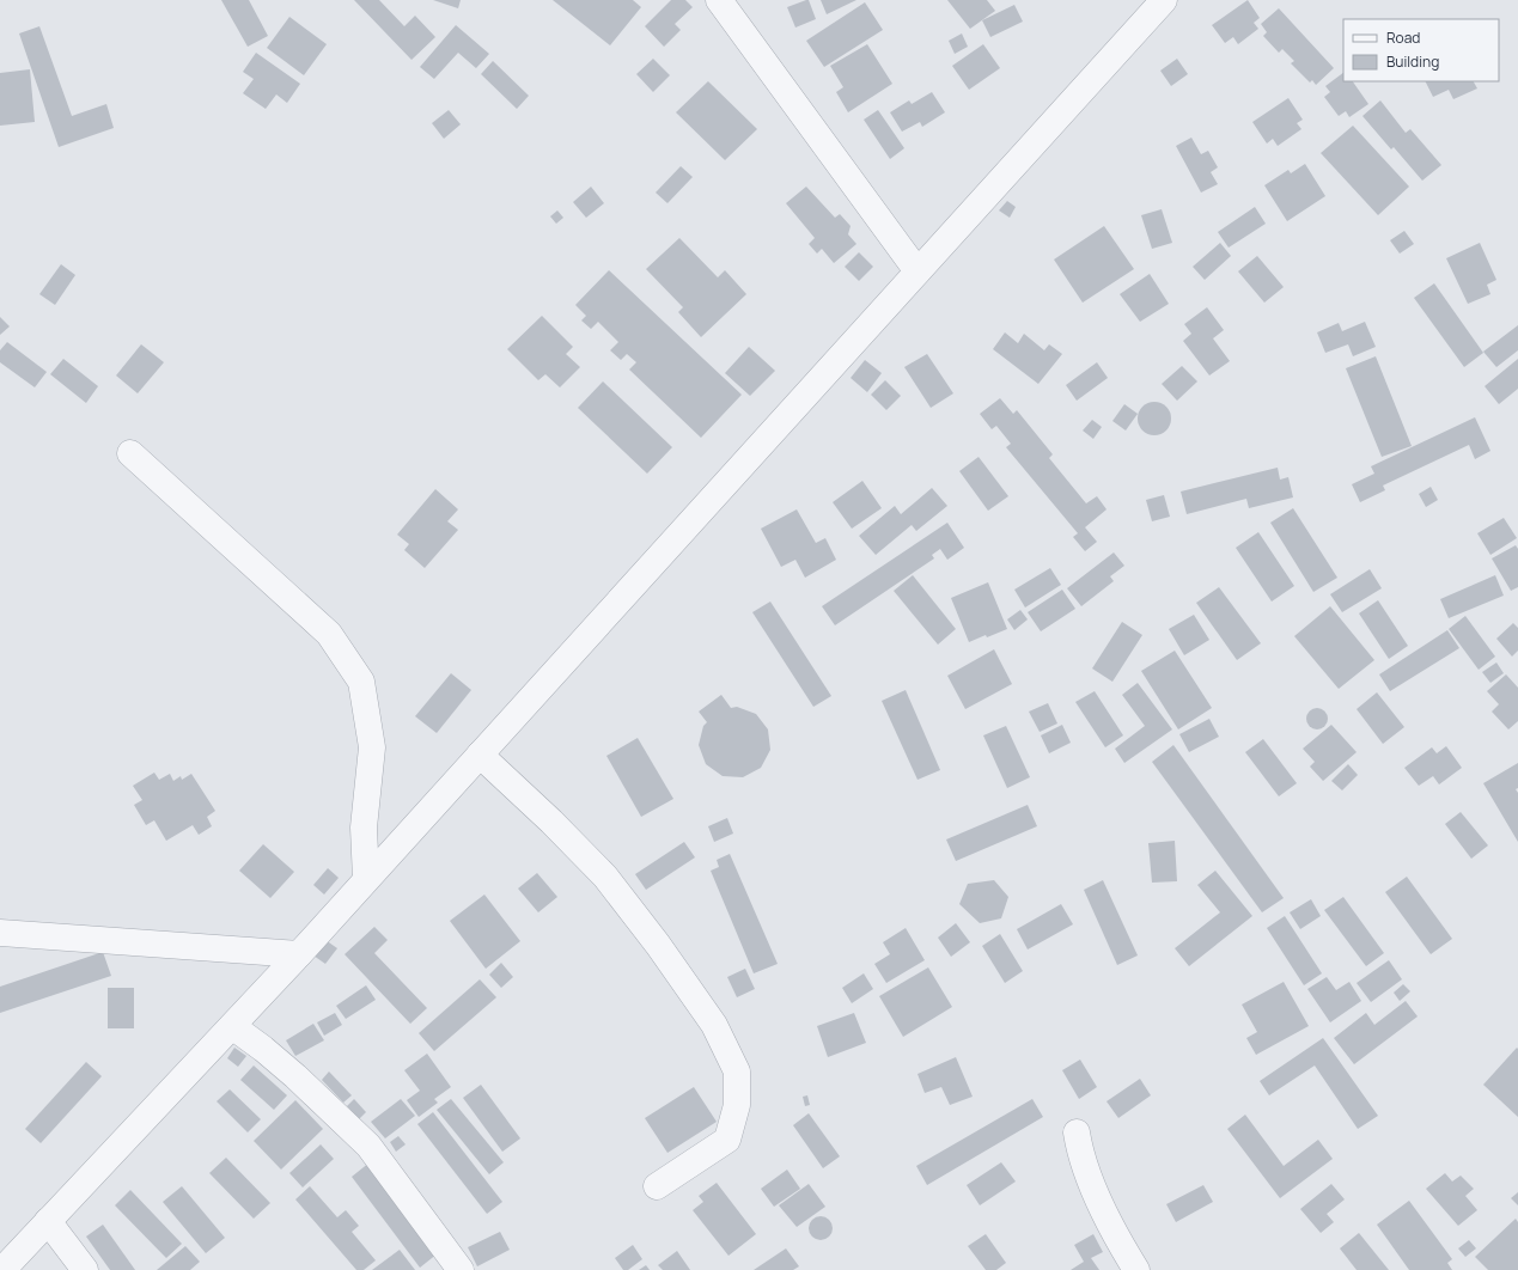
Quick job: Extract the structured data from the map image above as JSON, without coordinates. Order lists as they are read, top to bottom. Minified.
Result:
{"legend":["Road","Building"]}
